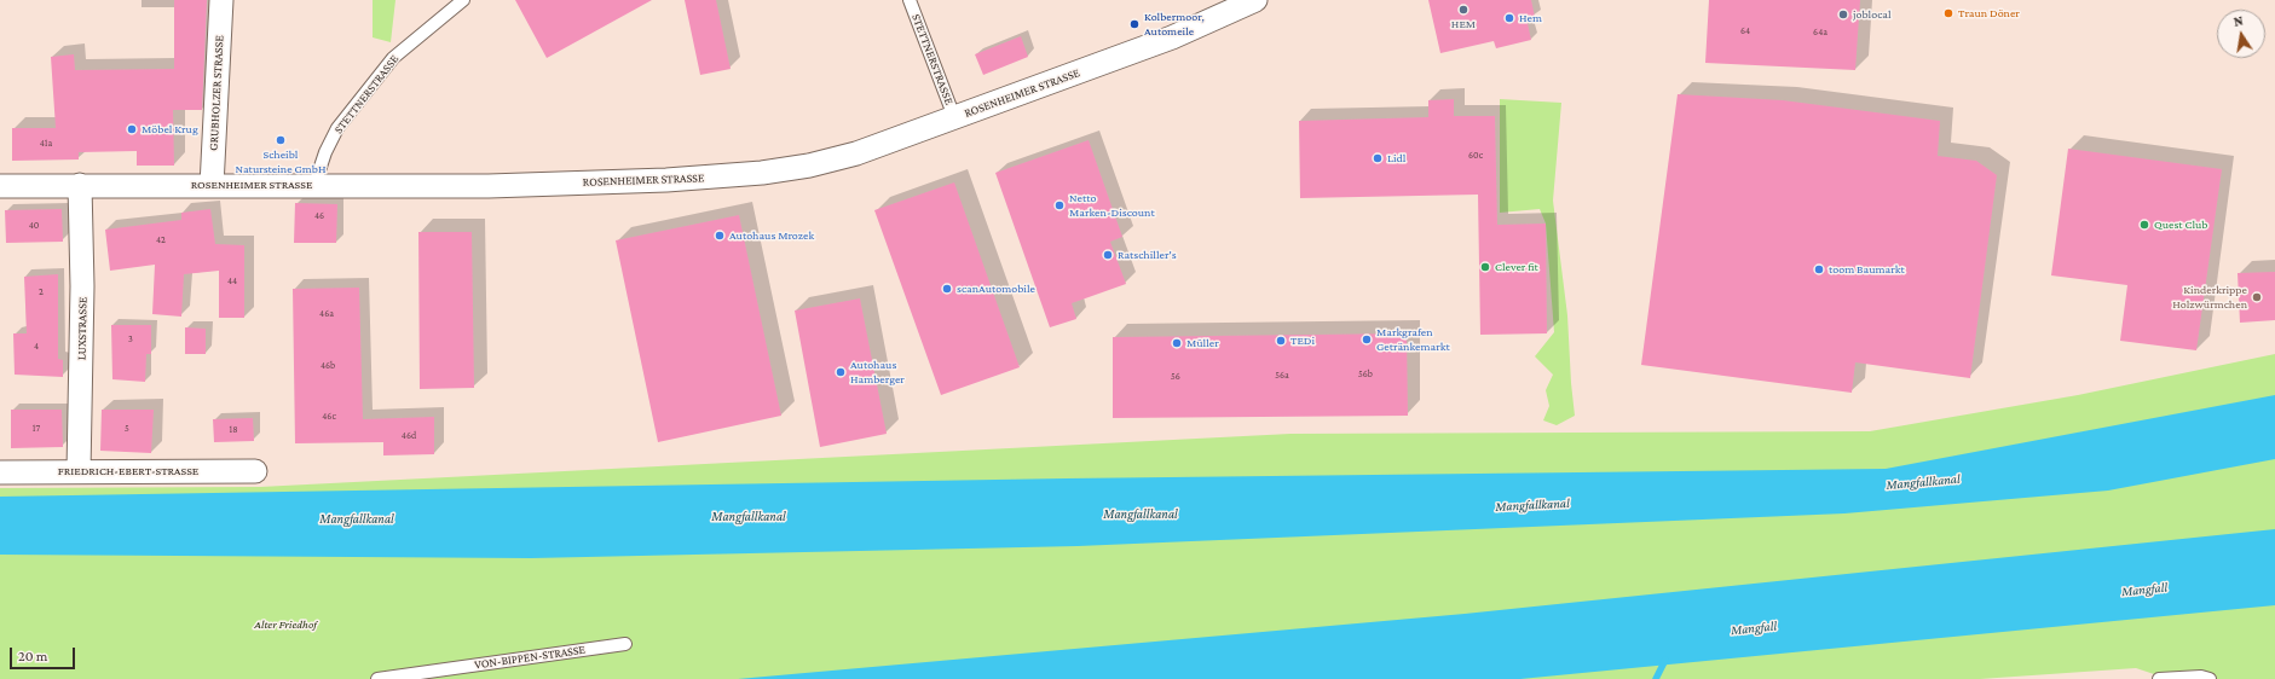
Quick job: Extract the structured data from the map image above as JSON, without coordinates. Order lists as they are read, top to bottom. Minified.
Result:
{"streets":{"street":["GRUBHOLZER STRASSE","ROSENHEIMER STRASSE","LUXSTRASSE","FRIEDRICH-EBERT-STRASSE"],"lane":["STETTNERSTRASSE","VON-BIPPEN-STRASSE"]},"crossings":[["STETTNERSTRASSE","ROSENHEIMER STRASSE"],["GRUBHOLZER STRASSE","ROSENHEIMER STRASSE"],["ROSENHEIMER STRASSE","LUXSTRASSE"],["LUXSTRASSE","FRIEDRICH-EBERT-STRASSE"]],"water":["Mangfallkanal","Mangfall"],"parks":["Alter Friedhof"],"places":["HEM","Traun Döner","joblocal","Hem","Kolbermoor, Automeile","Möbel Krug","Scheibl Natursteine GmbH","Lidl","Netto Marken-Discount","Quest Club","Autohaus Mrozek","Ratschiller's","Clever fit","toom Baumarkt","scanAutomobile","Kinderkrippe Holzwürmchen","Markgrafen Getränkemarkt","TEDi","Müller","Autohaus Hamberger"],"house_numbers":["64","64a","41a","60c","46","40","42","44","2","46a","3","4","46b","56b","56a","56","46c","17","5","18","46d"],"scale_bar":"20 m","north":"top"}
